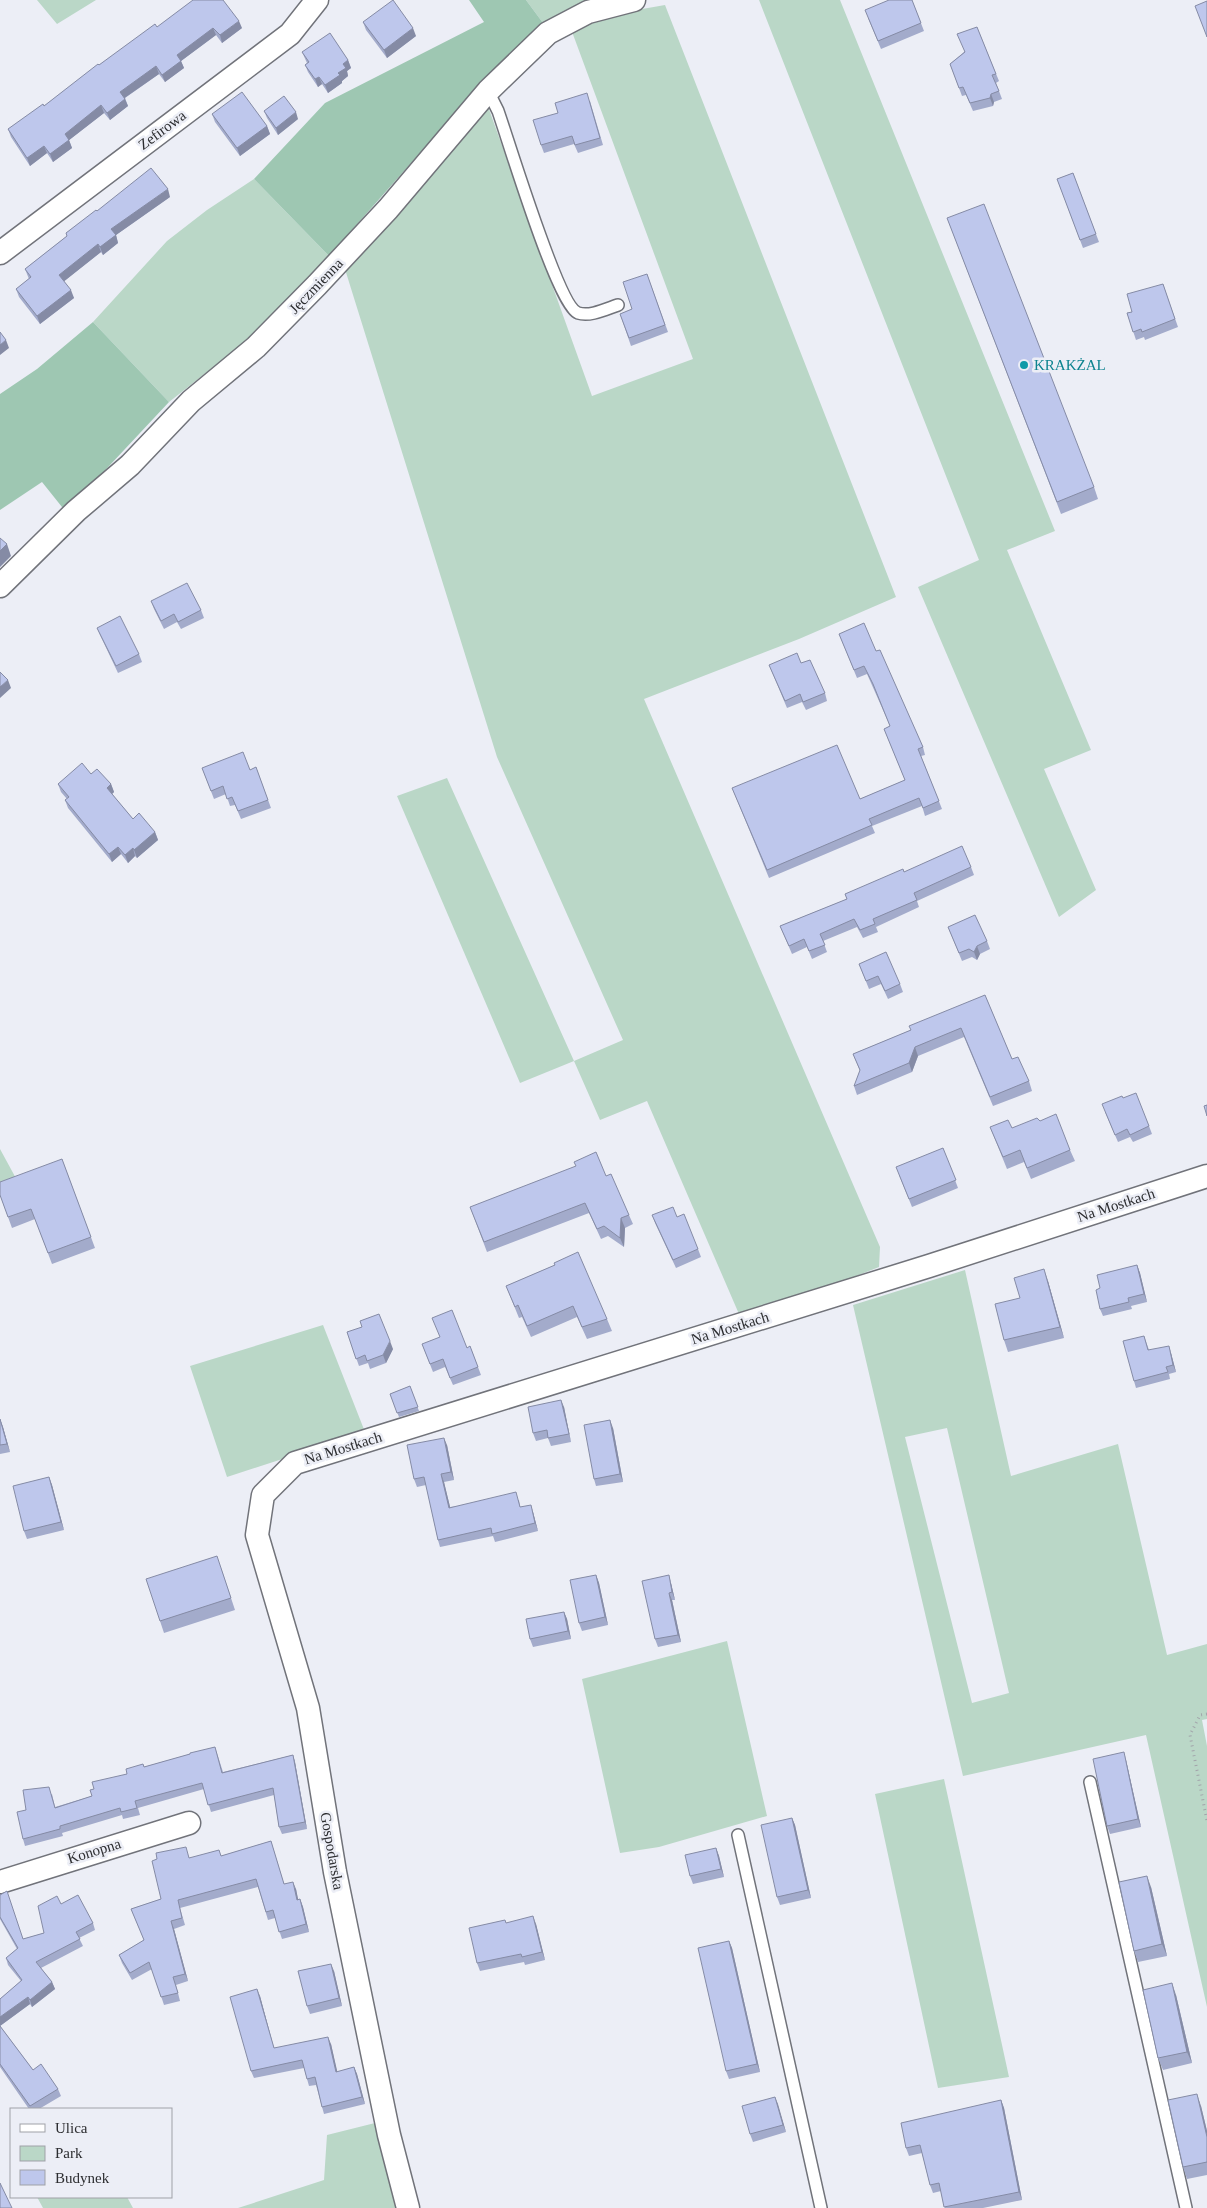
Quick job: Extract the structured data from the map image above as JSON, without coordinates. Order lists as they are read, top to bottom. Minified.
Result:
{"streets":{"street":["Zefirowa","Jęczmienna","Na Mostkach","Konopna","Gospodarska"]},"crossings":[["Na Mostkach","Gospodarska"]],"places":["KRAKŻAL"],"legend":["Ulica","Park","Budynek"]}
